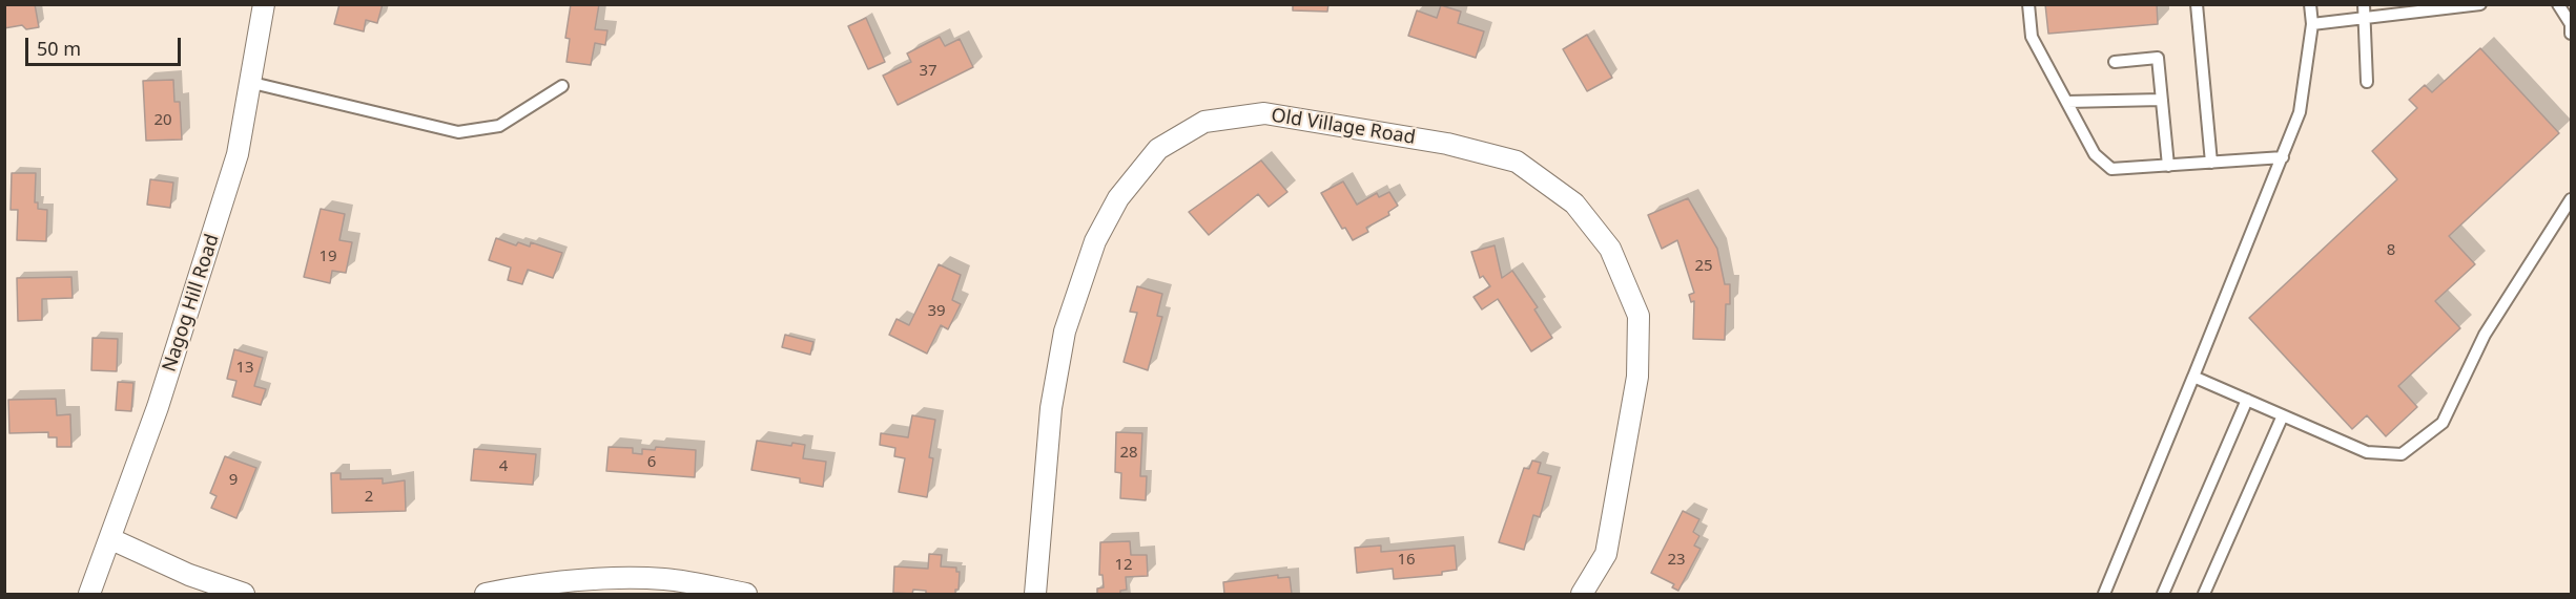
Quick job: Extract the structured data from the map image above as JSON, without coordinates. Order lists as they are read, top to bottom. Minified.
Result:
{"streets":{"street":["Old Village Road","Nagog Hill Road"]},"house_numbers":["37","20","8","19","25","39","13","28","6","4","9","2","16","23","12"],"scale_bar":"50 m"}
